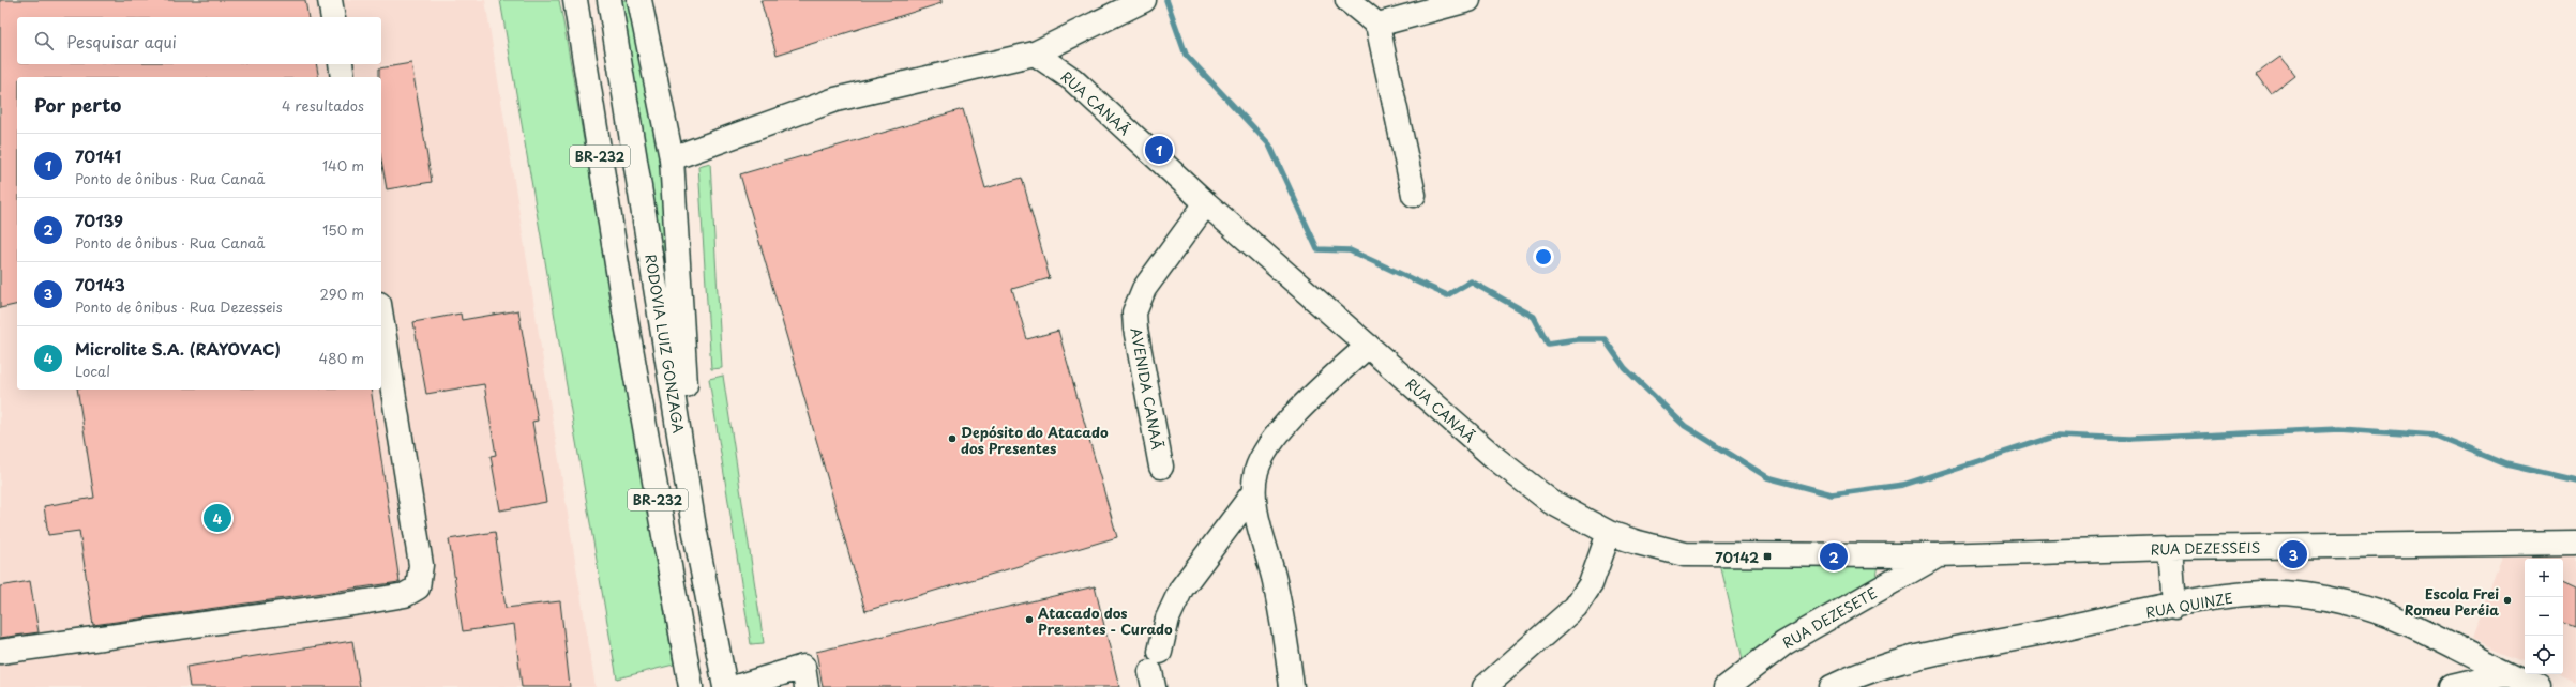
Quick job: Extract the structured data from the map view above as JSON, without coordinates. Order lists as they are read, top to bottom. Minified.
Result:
{"streets":{"main road":["RUA CANAÃ","BR-232","RODOVIA LUIZ GONZAGA","AVENIDA CANAÃ","RUA DEZESSEIS","RUA QUINZE","RUA DEZESETE"]},"crossings":[["RUA CANAÃ","AVENIDA CANAÃ"],["RUA CANAÃ","RUA DEZESSEIS"],["RUA CANAÃ","RUA DEZESETE"],["RUA DEZESSEIS","RUA DEZESETE"]],"places":{"other":["Depósito do Atacado dos Presentes","Escola Frei Romeu Peréia","Atacado dos Presentes - Curado"],"transit":["70142"]},"page":{"search":"Pesquisar aqui","heading":["Por perto","4 resultados"],"list":[{"mark":"1","name":"70141","note":"Ponto de ônibus · Rua Canaã","value":"140 m"},{"mark":"2","name":"70139","note":"Ponto de ônibus · Rua Canaã","value":"150 m"},{"mark":"3","name":"70143","note":"Ponto de ônibus · Rua Dezesseis","value":"290 m"},{"mark":"4","name":"Microlite S.A. (RAYOVAC)","note":"Local","value":"480 m"}],"pins":["1","4","3","2"],"map_buttons":["+","−"]}}
